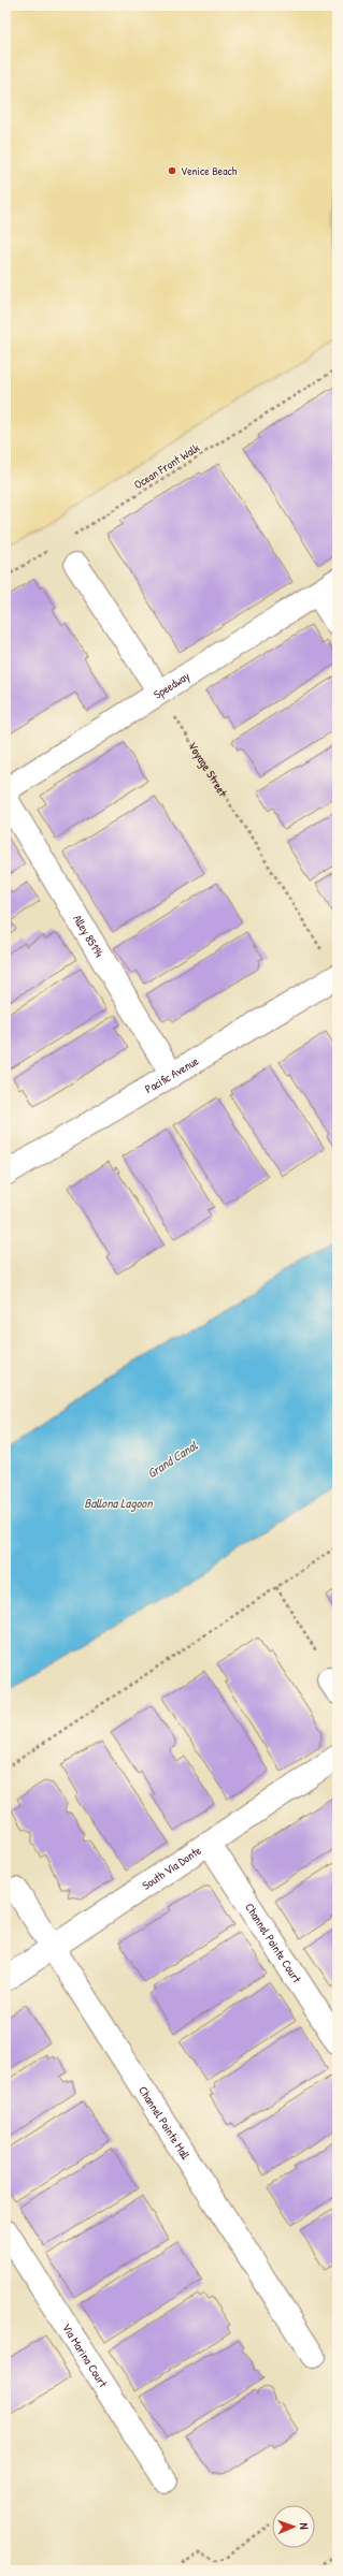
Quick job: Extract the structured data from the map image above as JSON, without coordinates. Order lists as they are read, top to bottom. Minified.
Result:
{"streets":{"street":["Speedway","Alley 85194","Pacific Avenue","South Via Donte","Channel Pointe Court","Channel Pointe Mall","Via Marina Court"],"path":["Ocean Front Walk","Voyage Street"]},"crossings":[["Speedway","Voyage Street"],["Alley 85194","Pacific Avenue"],["South Via Donte","Channel Pointe Court"],["South Via Donte","Channel Pointe Mall"]],"water":["Grand Canal","Ballona Lagoon"],"places":["Venice Beach"],"north":"right"}
